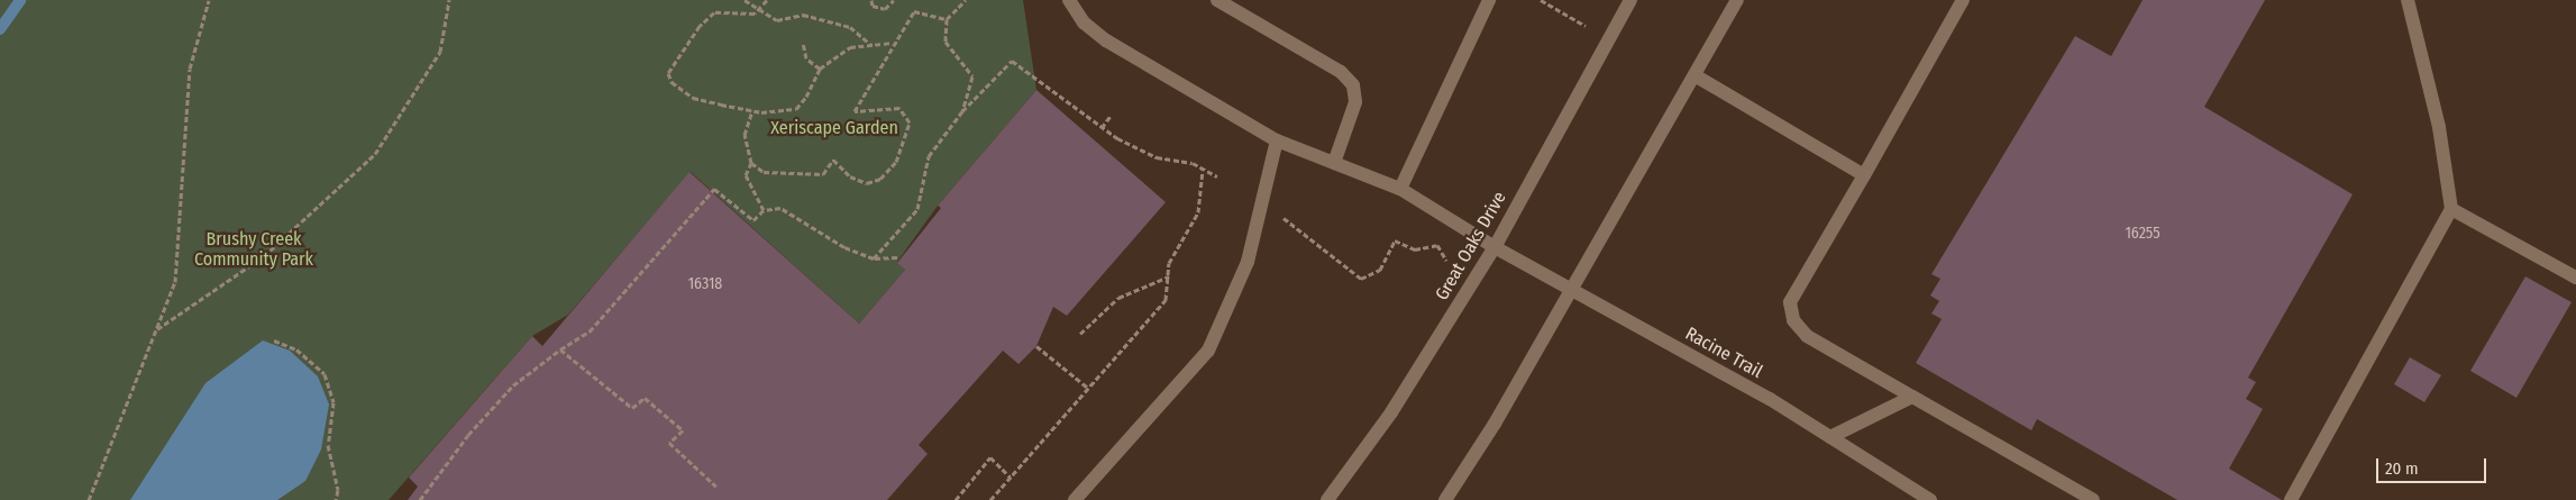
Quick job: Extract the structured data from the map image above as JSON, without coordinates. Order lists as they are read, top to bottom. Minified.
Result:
{"streets":{"street":["Great Oaks Drive","Racine Trail"]},"crossings":[["Great Oaks Drive","Racine Trail"]],"parks":["Xeriscape Garden","Brushy Creek Community Park"],"house_numbers":["16255","16318"],"scale_bar":"20 m"}
